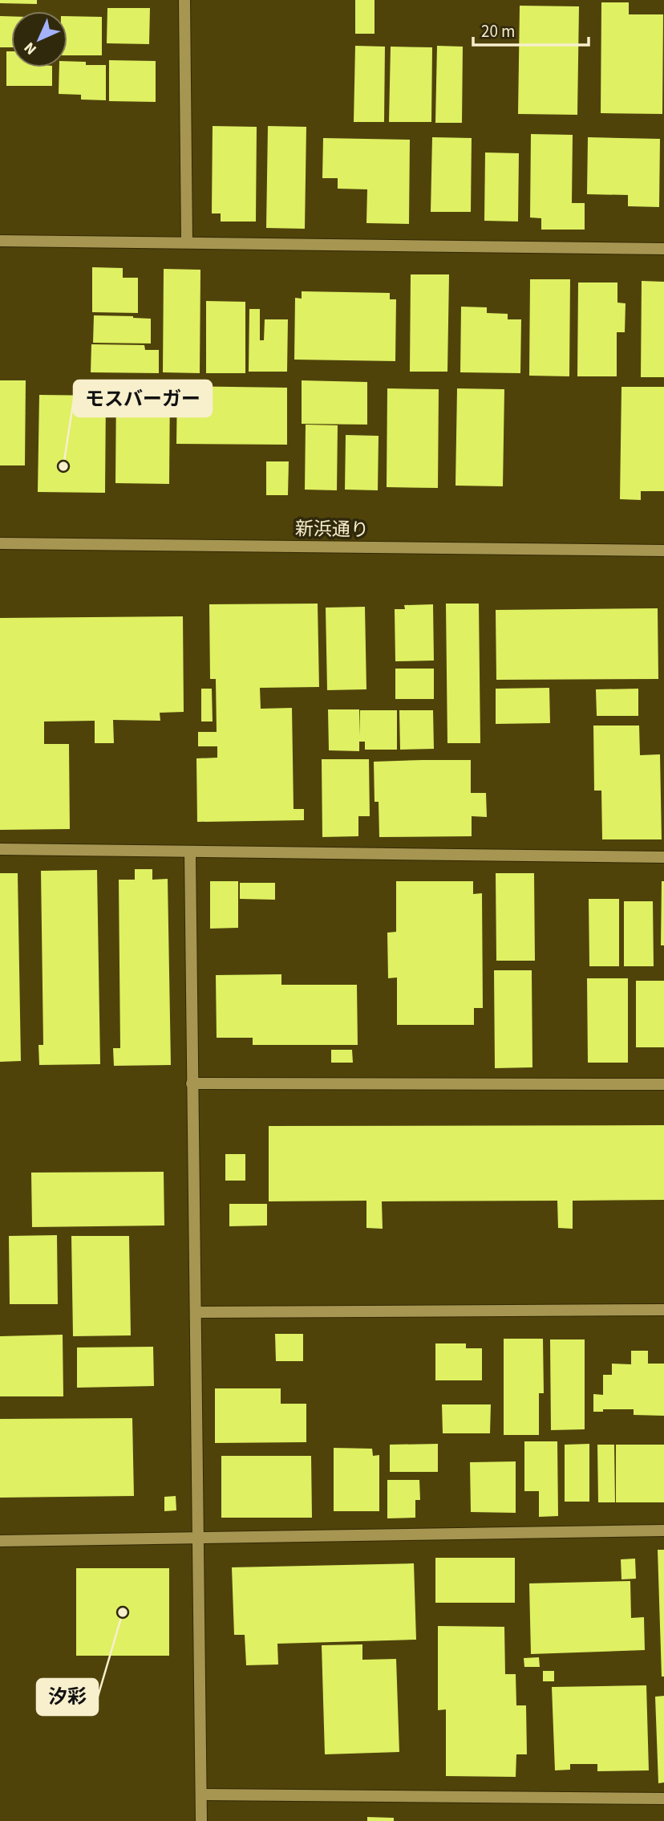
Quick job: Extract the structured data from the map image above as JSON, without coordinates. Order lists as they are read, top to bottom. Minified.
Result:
{"streets":{"street":["新浜通り"]},"places":["モスバーガー","汐彩"],"scale_bar":"20 m","north":"bottom left"}
